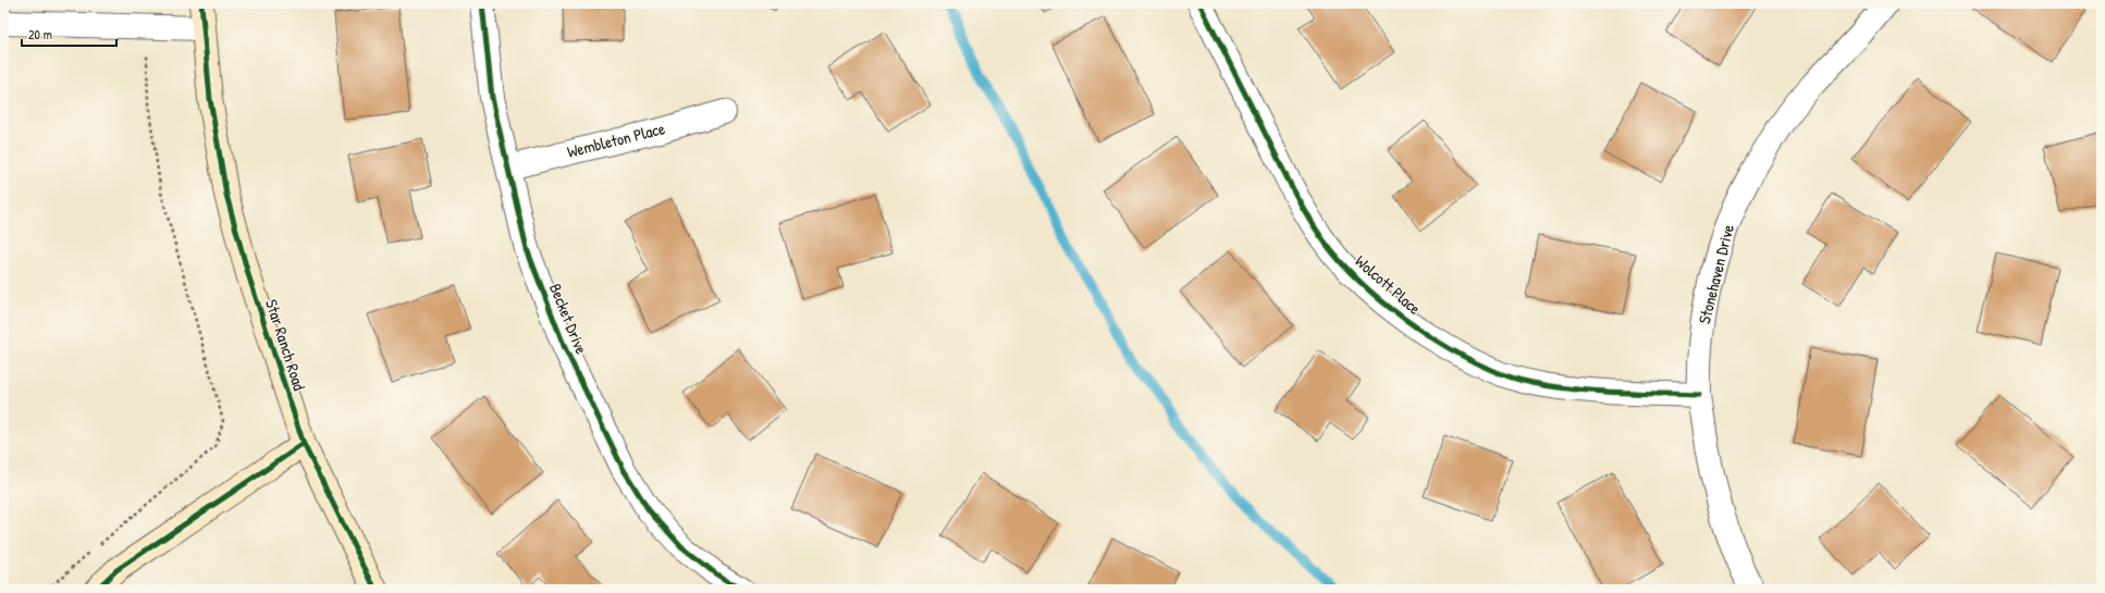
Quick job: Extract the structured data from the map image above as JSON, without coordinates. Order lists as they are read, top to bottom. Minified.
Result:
{"streets":{"street":["Wembleton Place","Stonehaven Drive","Wolcott Place","Becket Drive","Star Ranch Road"]},"crossings":[["Wembleton Place","Becket Drive"],["Stonehaven Drive","Wolcott Place"]],"scale_bar":"20 m"}
